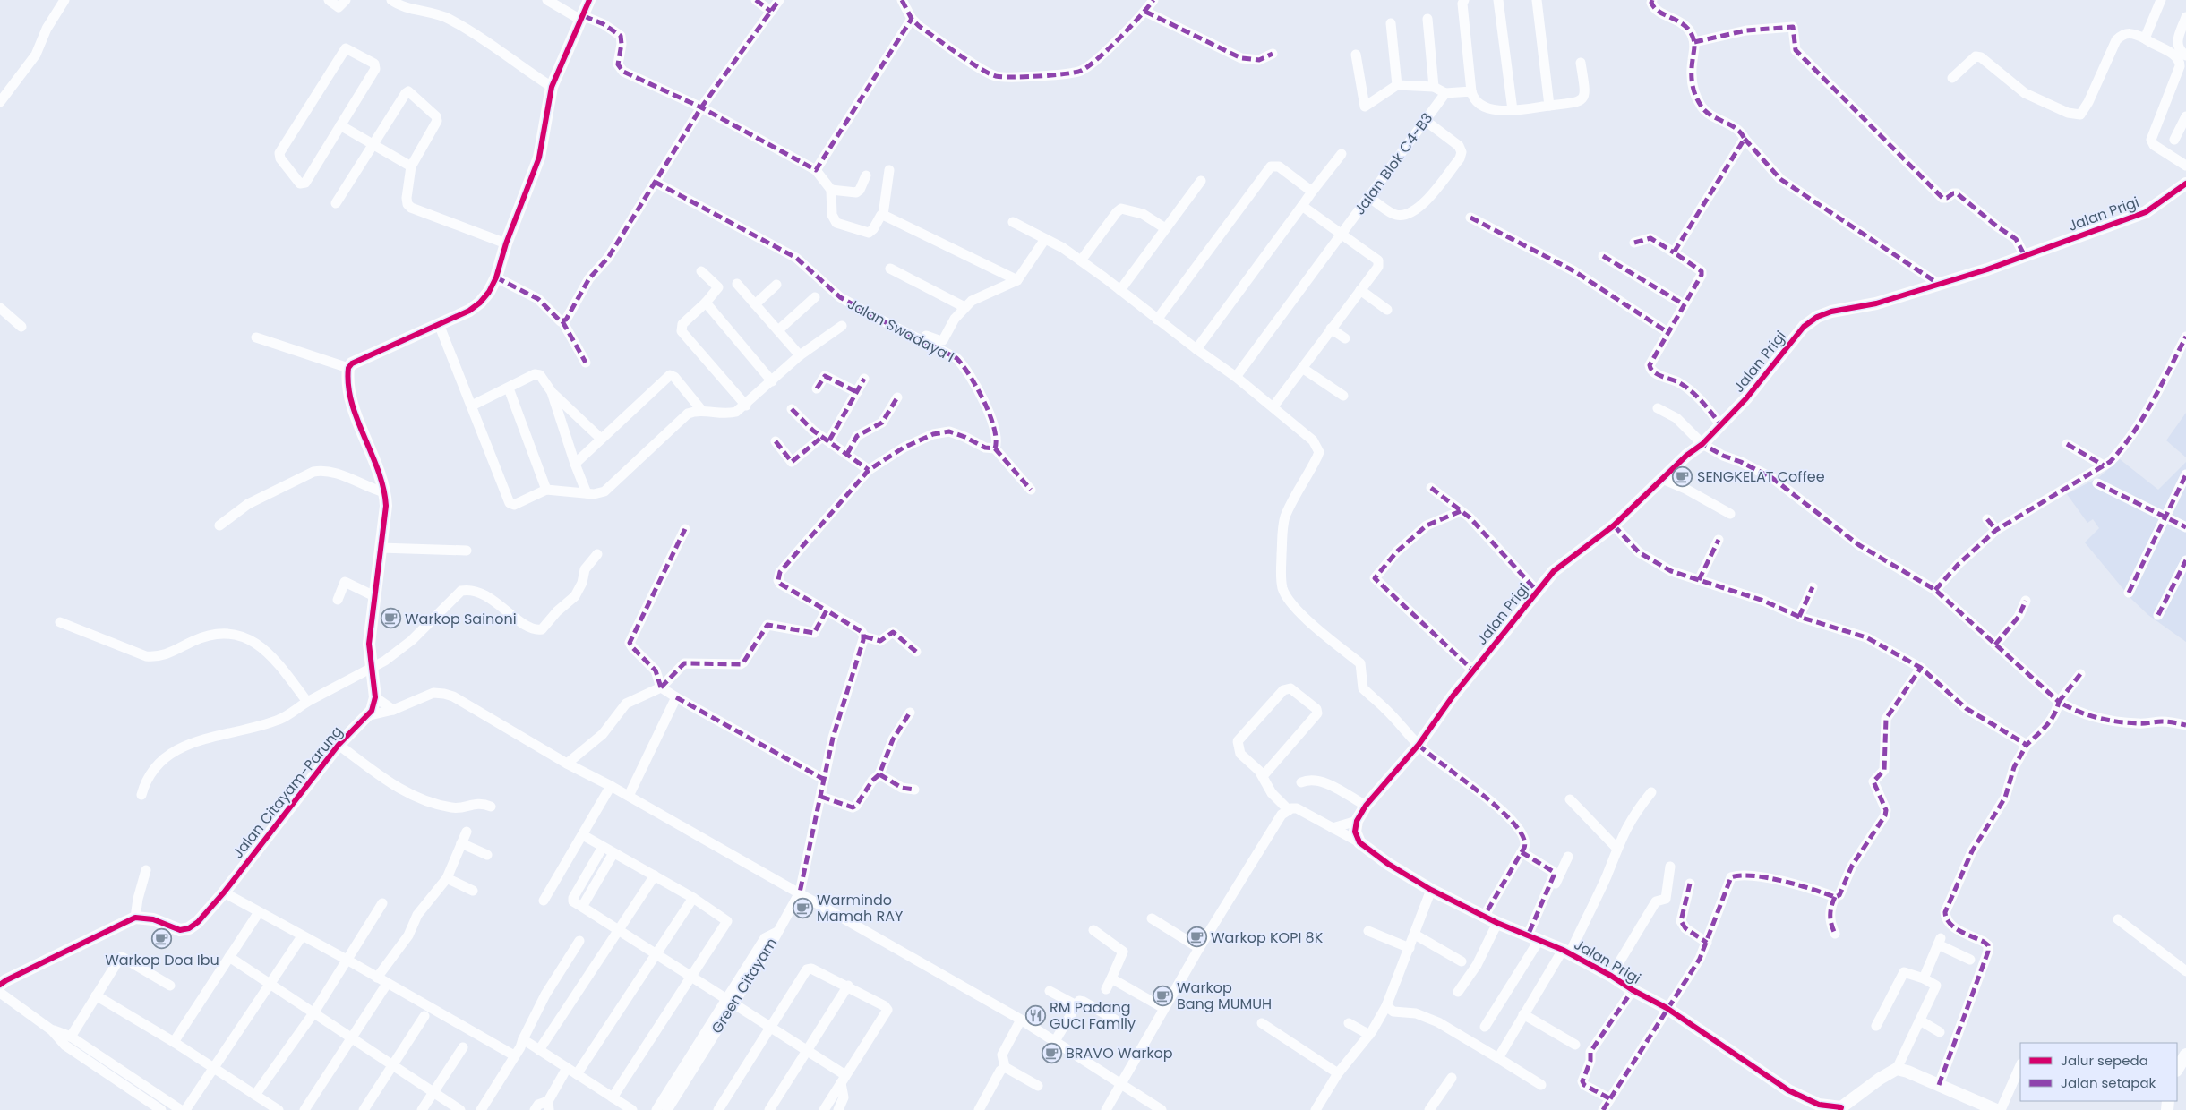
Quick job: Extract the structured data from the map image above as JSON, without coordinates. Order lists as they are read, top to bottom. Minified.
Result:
{"streets":{"street":["Jalan Blok C4-B3","Jalan Prigi","Jalan Swadaya I","Jalan Citayam-Parung","Green Citayam"]},"places":{"cafe":["SENGKELAT Coffee","Warkop Sainoni","Warmindo Mamah RAY","Warkop KOPI 8K","Warkop Doa Ibu","Warkop Bang MUMUH","BRAVO Warkop"],"restaurant":["RM Padang GUCI Family"]},"legend":["Jalur sepeda","Jalan setapak"]}
